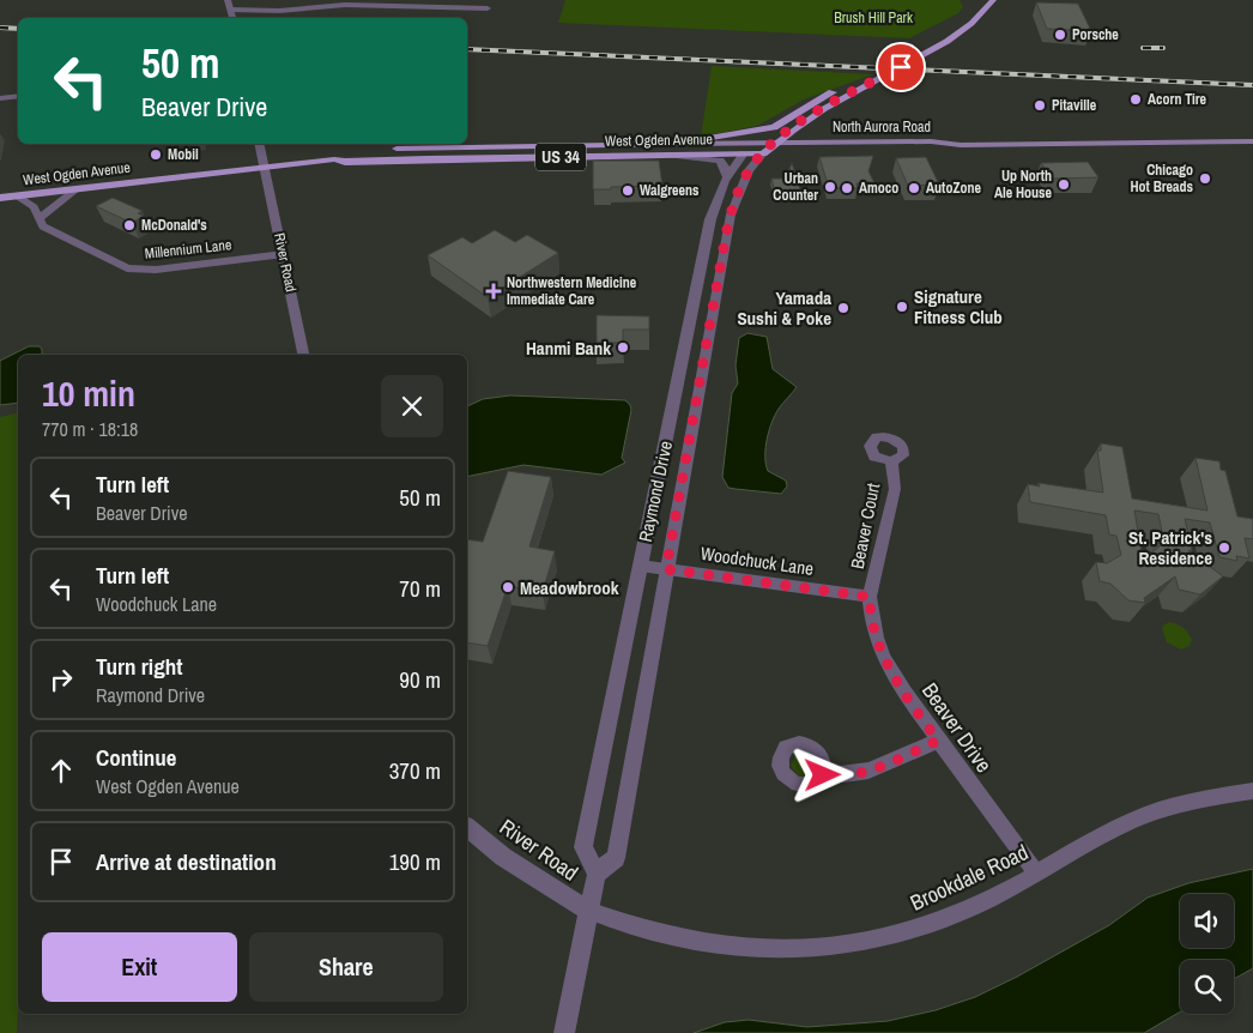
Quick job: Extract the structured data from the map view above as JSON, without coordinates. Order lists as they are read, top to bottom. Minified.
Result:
{"streets":{"main road":["North Aurora Road","West Ogden Avenue","US 34","Raymond Drive"],"street":["Millennium Lane","River Road","Beaver Court","Woodchuck Lane","Beaver Drive","Brookdale Road"]},"crossings":[["North Aurora Road","West Ogden Avenue"],["North Aurora Road","Raymond Drive"],["West Ogden Avenue","Millennium Lane"],["West Ogden Avenue","River Road"],["West Ogden Avenue","Raymond Drive"],["Millennium Lane","River Road"],["River Road","Brookdale Road"],["Raymond Drive","Woodchuck Lane"],["Beaver Court","Woodchuck Lane"],["Beaver Court","Beaver Drive"],["Woodchuck Lane","Beaver Drive"],["Beaver Drive","Brookdale Road"]],"parks":["Brush Hill Park"],"places":{"other":["Porsche","Acorn Tire","Pitaville","Mobil","Chicago Hot Breads","Up North Ale House","Urban Counter","Amoco","AutoZone","Walgreens","McDonald's","Signature Fitness Club","Yamada Sushi & Poke","Hanmi Bank","St. Patrick's Residence","Meadowbrook"],"health":["Northwestern Medicine Immediate Care"]},"page":{"turn":["50 m","Beaver Drive"],"heading":["10 min","770 m · 18:18"],"list":[{"name":"Turn left","note":"Beaver Drive","value":"50 m"},{"name":"Turn left","note":"Woodchuck Lane","value":"70 m"},{"name":"Turn right","note":"Raymond Drive","value":"90 m"},{"name":"Continue","note":"West Ogden Avenue","value":"370 m"},{"name":"Arrive at destination","value":"190 m"}],"buttons":["Exit","Share"]}}
